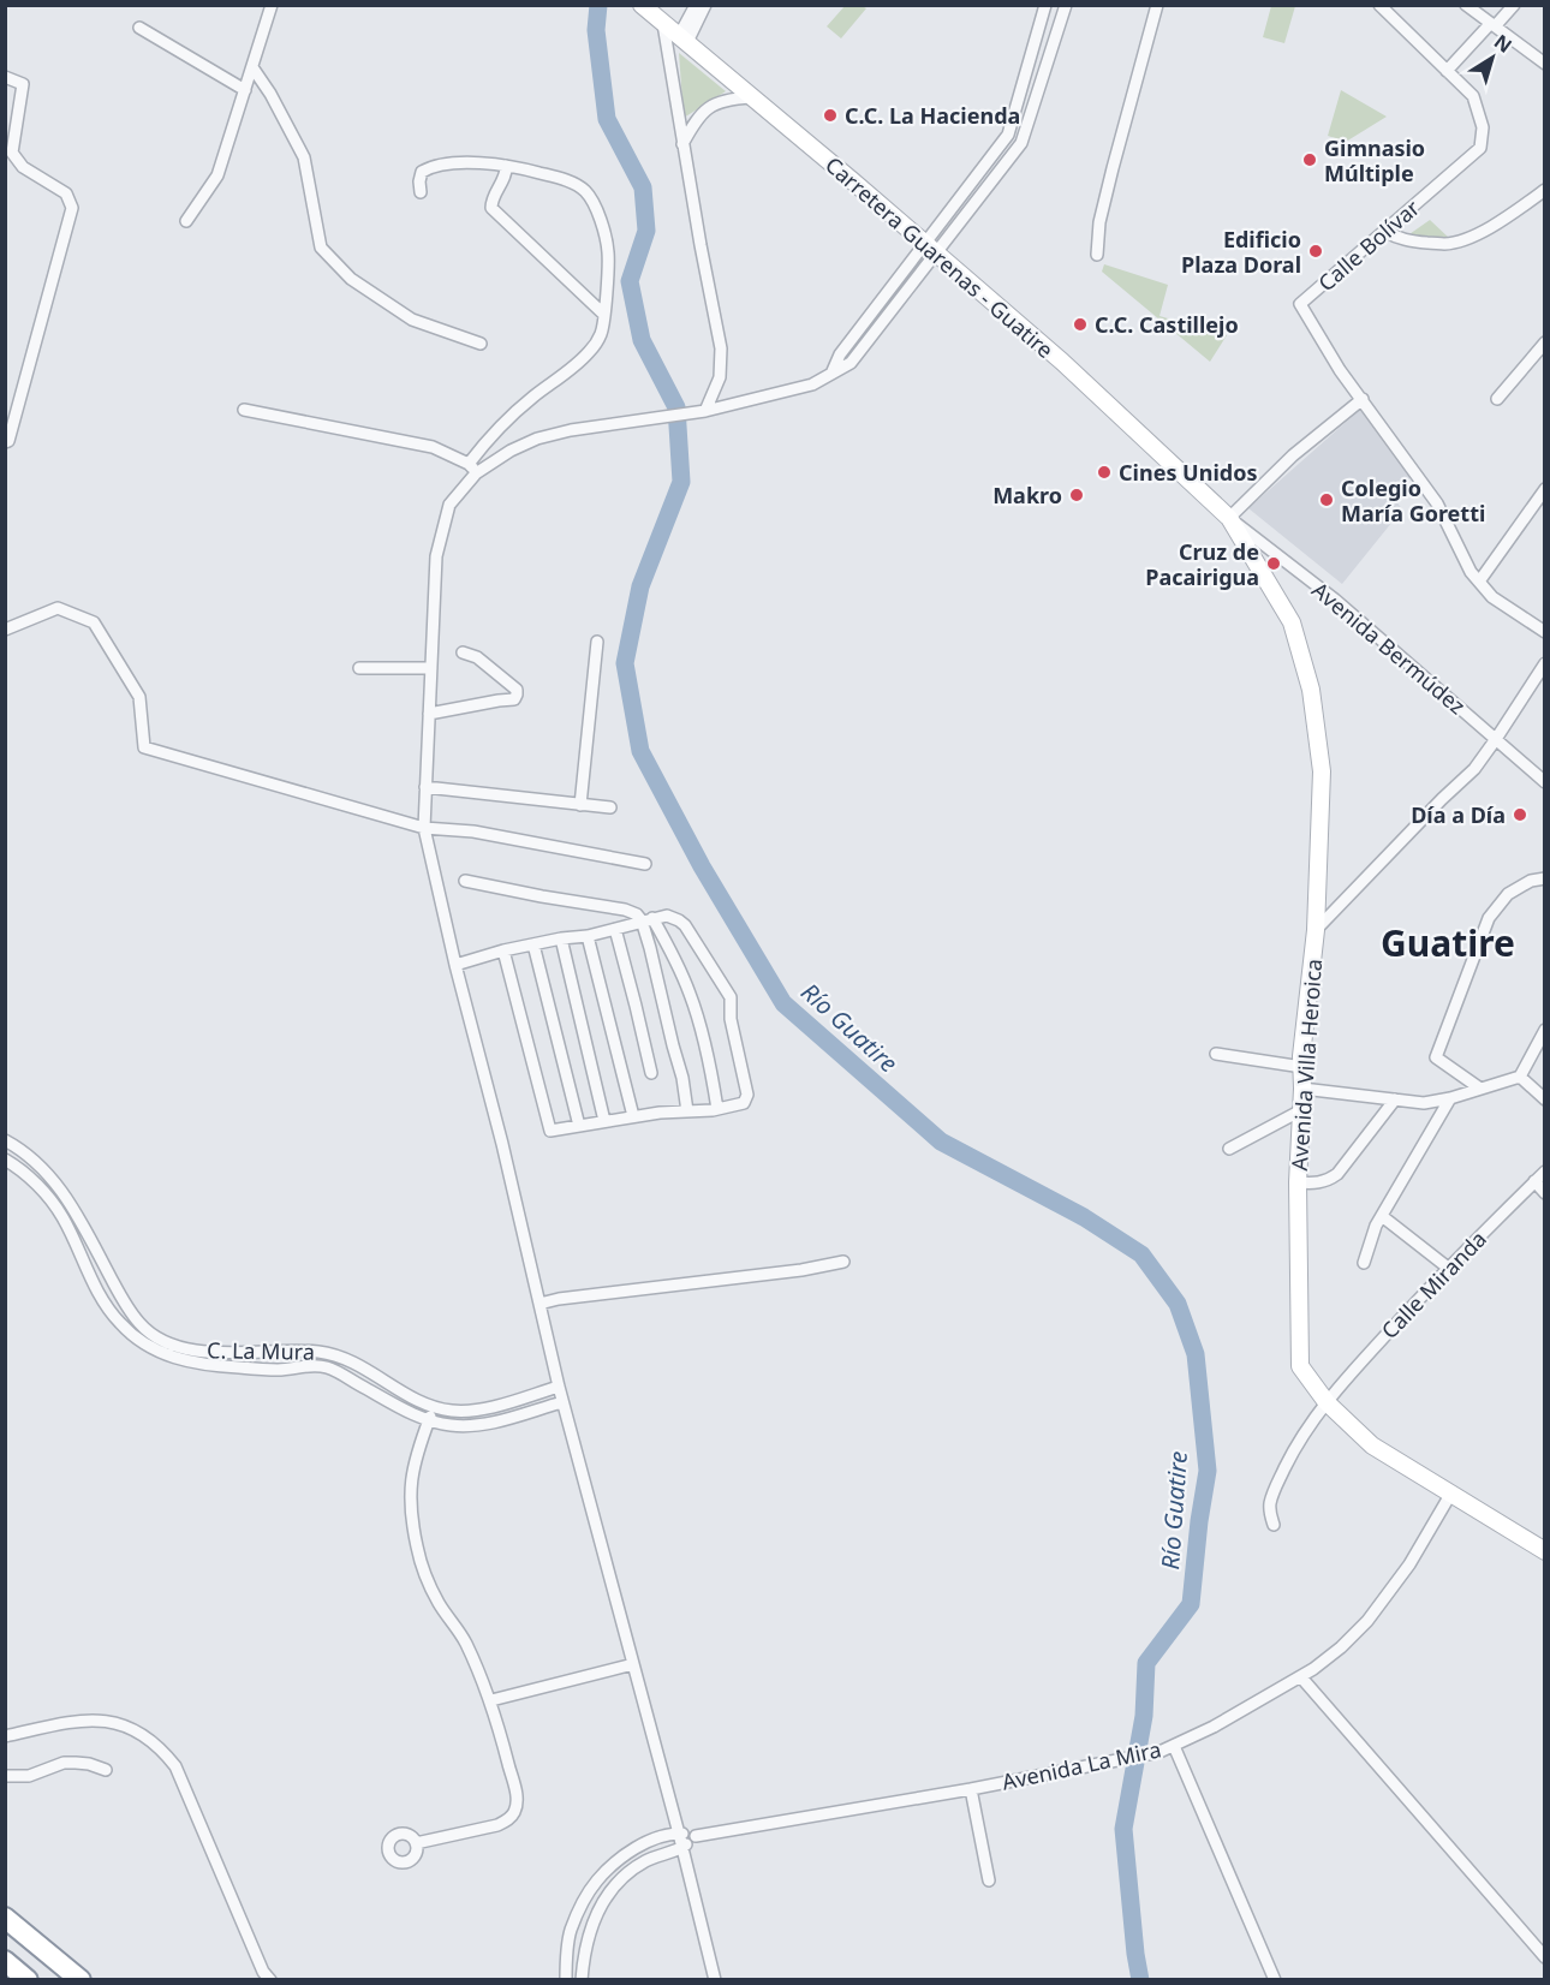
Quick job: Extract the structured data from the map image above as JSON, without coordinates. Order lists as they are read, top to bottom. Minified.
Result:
{"streets":{"main road":["Carretera Guarenas - Guatire","Avenida Villa Heroica"],"street":["Calle Bolívar","Avenida Bermúdez","Calle Miranda","C. La Mura","Avenida La Mira"]},"crossings":[["Carretera Guarenas - Guatire","Avenida Bermúdez"],["Carretera Guarenas - Guatire","Avenida Villa Heroica"],["Avenida Bermúdez","Avenida Villa Heroica"],["Avenida Villa Heroica","Calle Miranda"],["Avenida Villa Heroica","Avenida La Mira"]],"districts":["Guatire"],"water":["Río Guatire"],"places":["C.C. La Hacienda","Gimnasio Múltiple","Edificio Plaza Doral","C.C. Castillejo","Cines Unidos","Makro","Colegio María Goretti","Cruz de Pacairigua","Día a Día"],"north":"top right"}
